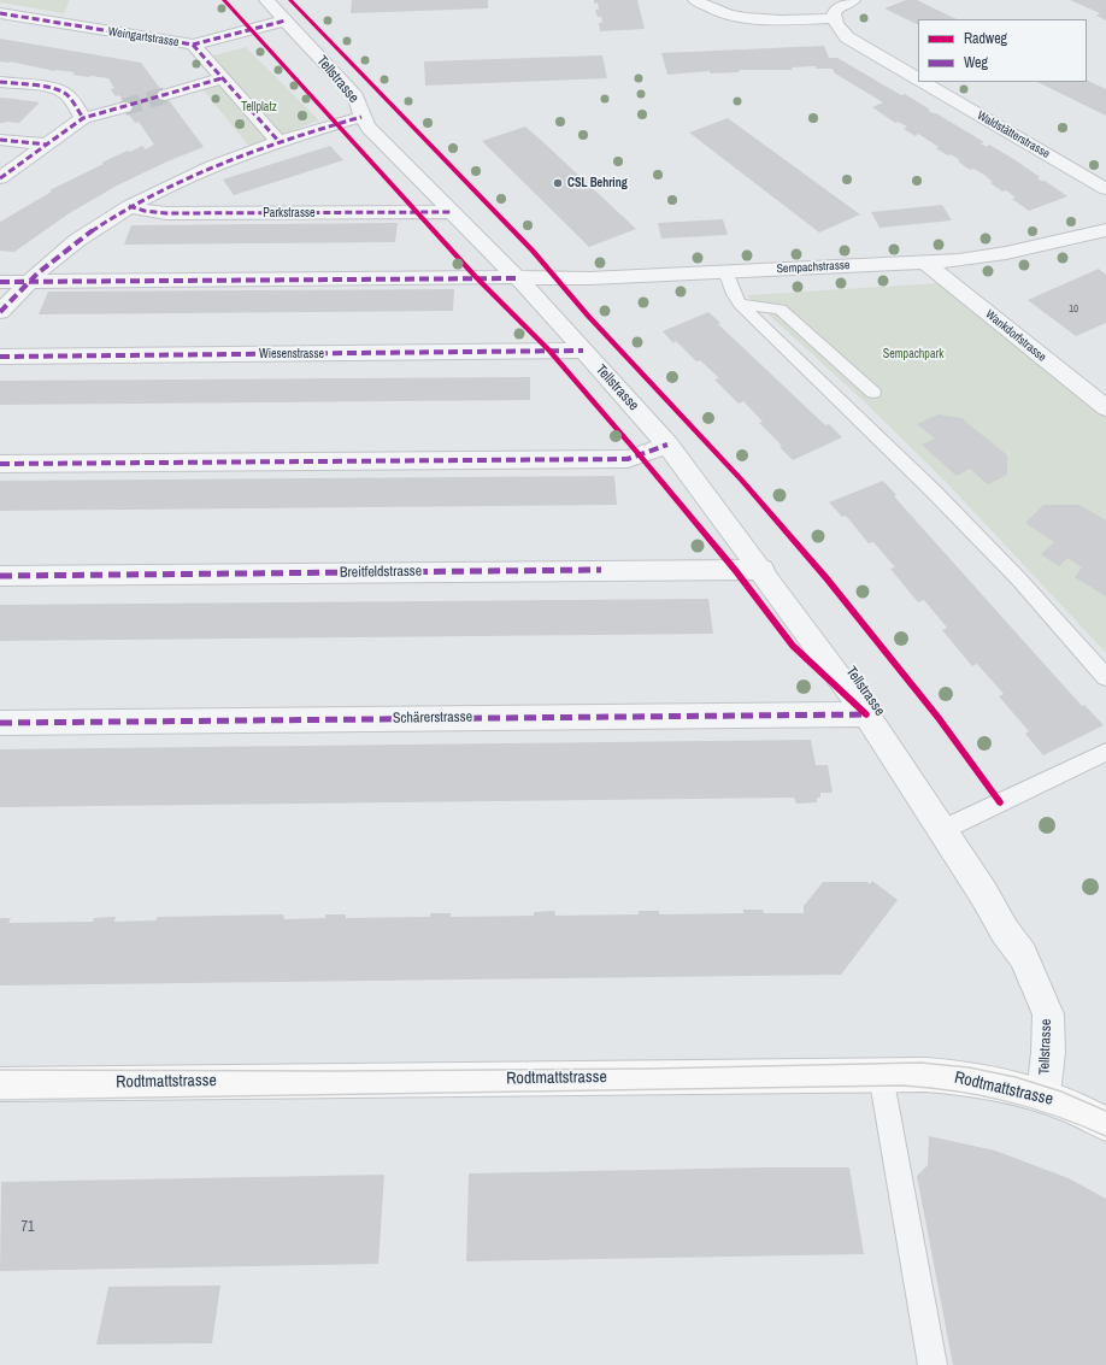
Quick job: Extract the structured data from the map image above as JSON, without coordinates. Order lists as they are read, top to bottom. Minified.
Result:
{"streets":{"street":["Weingartstrasse","Tellstrasse","Waldstätterstrasse","Parkstrasse","Sempachstrasse","Wankdorfstrasse","Wiesenstrasse","Breitfeldstrasse","Schärerstrasse","Rodtmattstrasse"]},"crossings":[["Weingartstrasse","Tellstrasse"],["Tellstrasse","Parkstrasse"],["Tellstrasse","Sempachstrasse"],["Tellstrasse","Wiesenstrasse"],["Tellstrasse","Breitfeldstrasse"],["Tellstrasse","Schärerstrasse"],["Tellstrasse","Rodtmattstrasse"],["Sempachstrasse","Wankdorfstrasse"]],"parks":["Tellplatz","Sempachpark"],"places":["CSL Behring"],"house_numbers":["10","71"],"legend":["Radweg","Weg"]}
